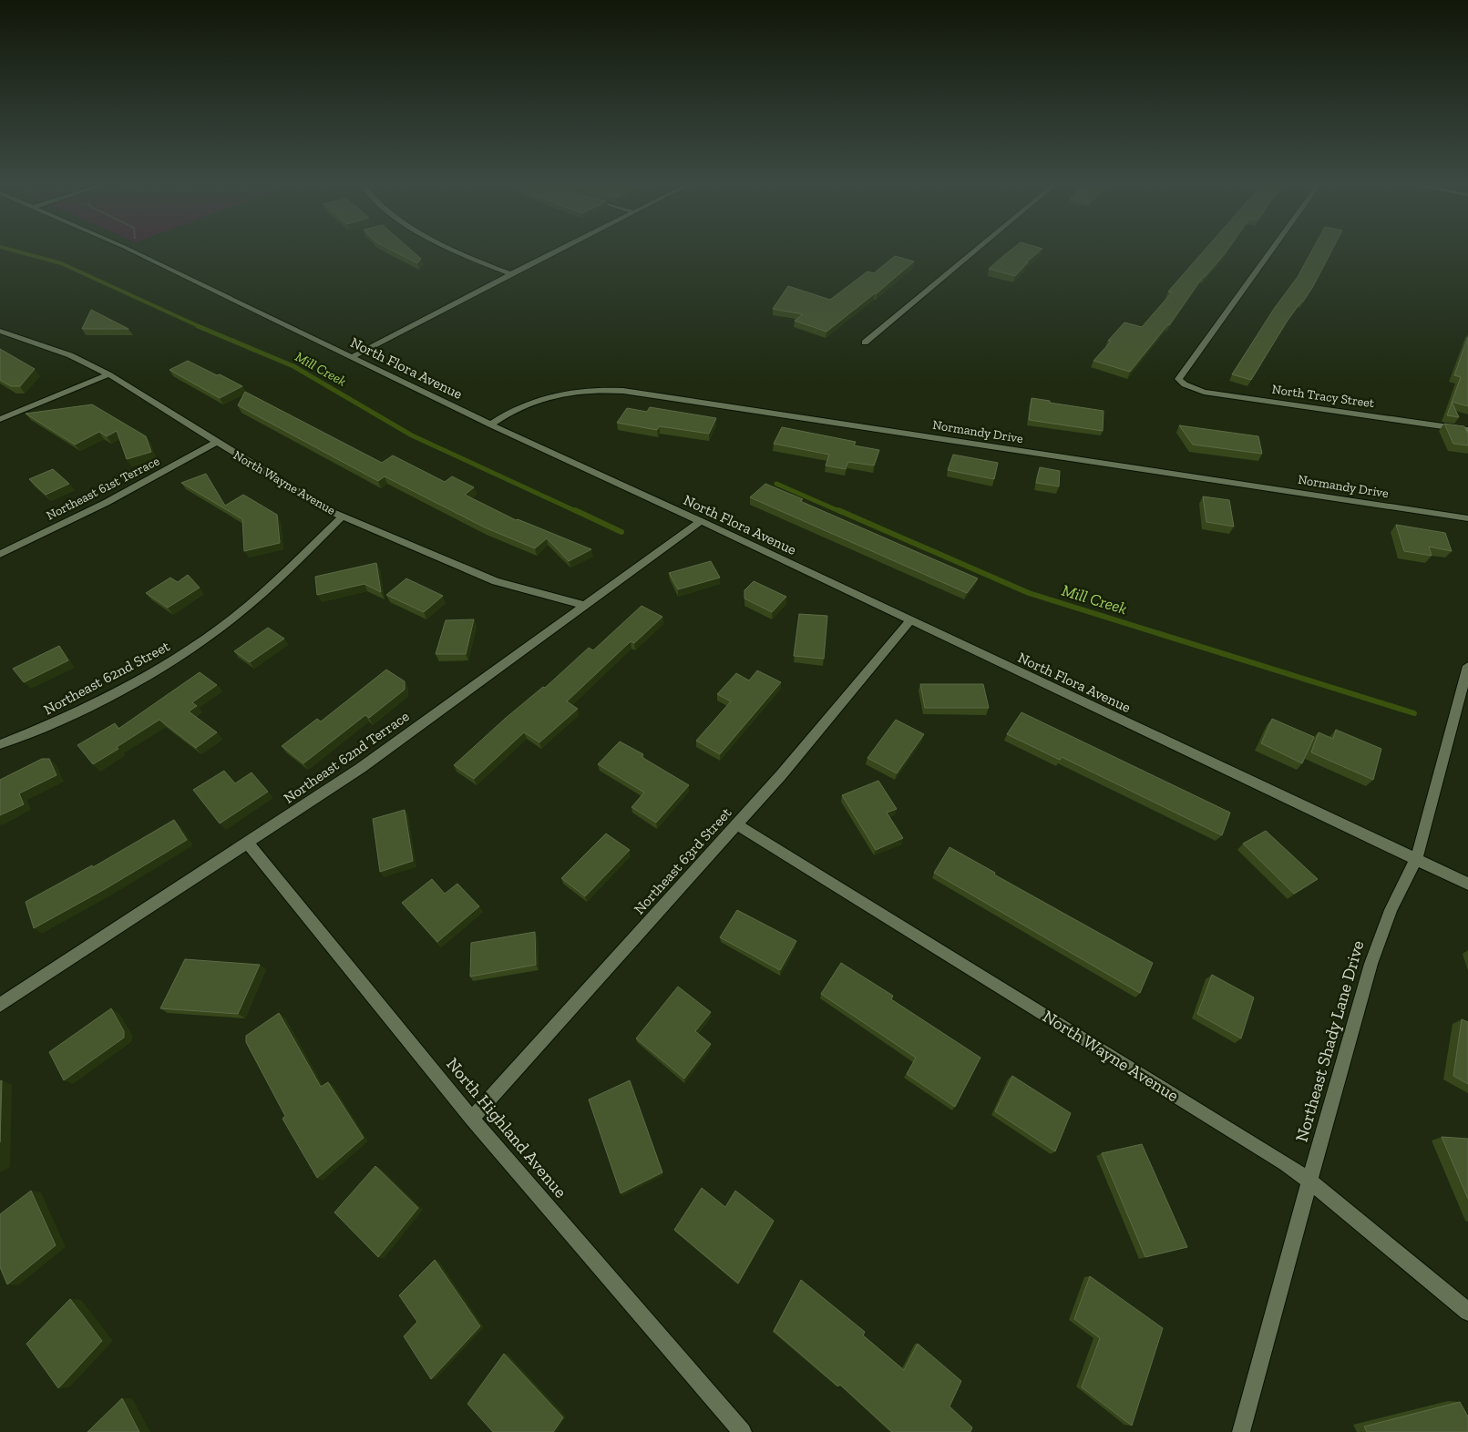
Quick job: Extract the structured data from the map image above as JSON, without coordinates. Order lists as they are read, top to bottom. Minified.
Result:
{"streets":{"street":["North Flora Avenue","North Tracy Street","Normandy Drive","North Wayne Avenue","Northeast 61st Terrace","Northeast 62nd Street","Northeast 62nd Terrace","Northeast 63rd Street","Northeast Shady Lane Drive","North Highland Avenue"]},"crossings":[["North Flora Avenue","Normandy Drive"],["North Flora Avenue","Northeast 62nd Terrace"],["North Flora Avenue","Northeast 63rd Street"],["North Flora Avenue","Northeast Shady Lane Drive"],["North Wayne Avenue","Northeast 61st Terrace"],["North Wayne Avenue","Northeast 62nd Street"],["North Wayne Avenue","Northeast 62nd Terrace"],["North Wayne Avenue","Northeast 63rd Street"],["North Wayne Avenue","Northeast Shady Lane Drive"],["Northeast 62nd Terrace","North Highland Avenue"],["Northeast 63rd Street","North Highland Avenue"]],"water":["Mill Creek"]}
